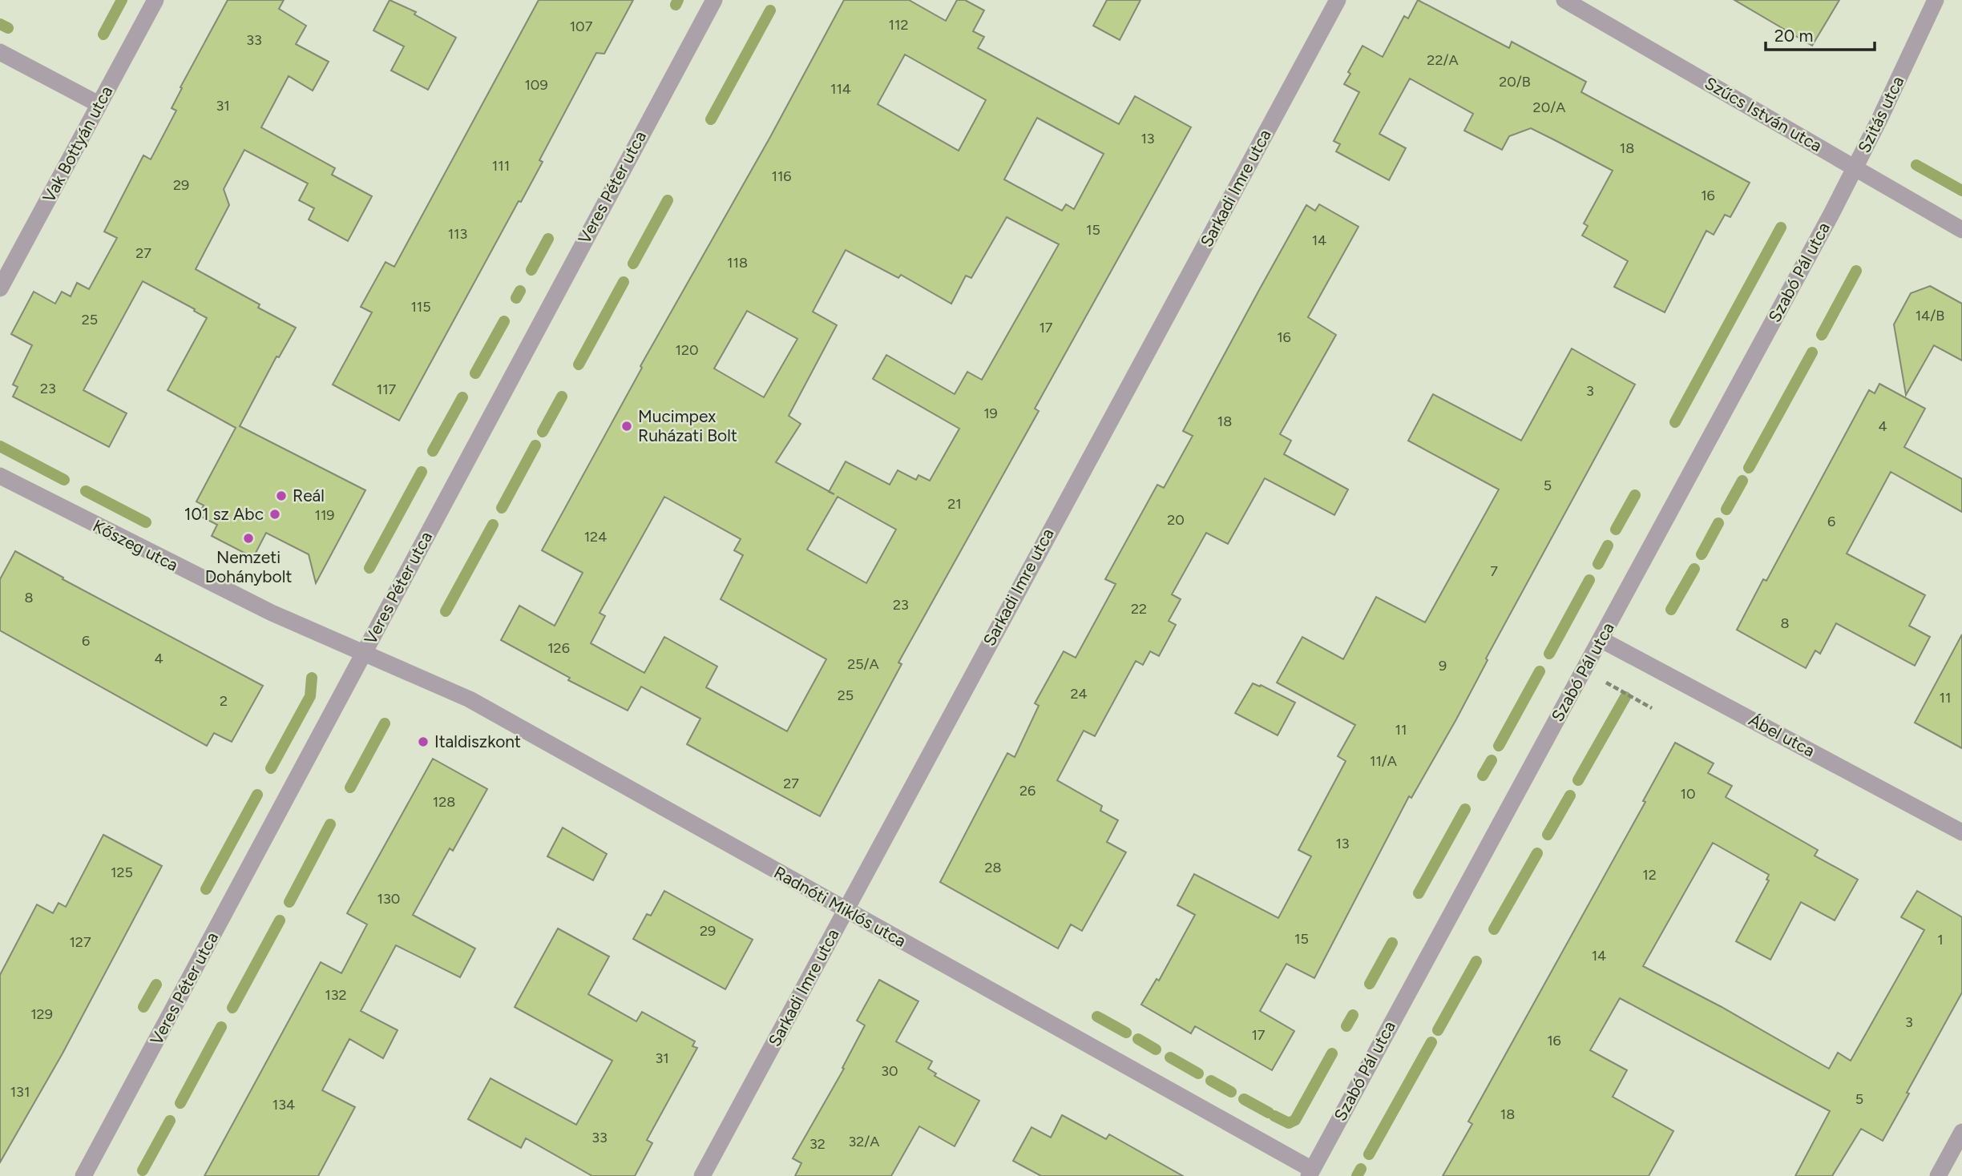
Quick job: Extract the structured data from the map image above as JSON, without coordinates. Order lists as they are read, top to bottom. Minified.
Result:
{"streets":{"street":["Szűcs István utca","Szitás utca","Vak Bottyán utca","Veres Péter utca","Sarkadi Imre utca","Szabó Pál utca","Kőszeg utca","Ábel utca","Radnóti Miklós utca"]},"crossings":[["Szűcs István utca","Szitás utca"],["Szűcs István utca","Szabó Pál utca"],["Szitás utca","Szabó Pál utca"],["Veres Péter utca","Kőszeg utca"],["Veres Péter utca","Radnóti Miklós utca"],["Sarkadi Imre utca","Radnóti Miklós utca"],["Szabó Pál utca","Ábel utca"],["Szabó Pál utca","Radnóti Miklós utca"],["Kőszeg utca","Radnóti Miklós utca"]],"places":["Mucimpex Ruházati Bolt","Reál","101 sz Abc","Nemzeti Dohánybolt","Italdiszkont"],"house_numbers":["112","107","33","22/A","20/B","109","114","31","20/A","13","18","111","116","29","16","15","113","14","27","118","115","14/B","25","17","16","120","23","117","3","19","18","4","5","21","119","20","6","124","7","8","23","22","8","6","126","4","25/A","9","24","25","11","2","11","11/A","27","26","10","128","13","28","125","12","130","29","15","1","127","14","132","129","3","17","16","31","30","131","5","134","18","33","32/A","32"],"scale_bar":"20 m"}
